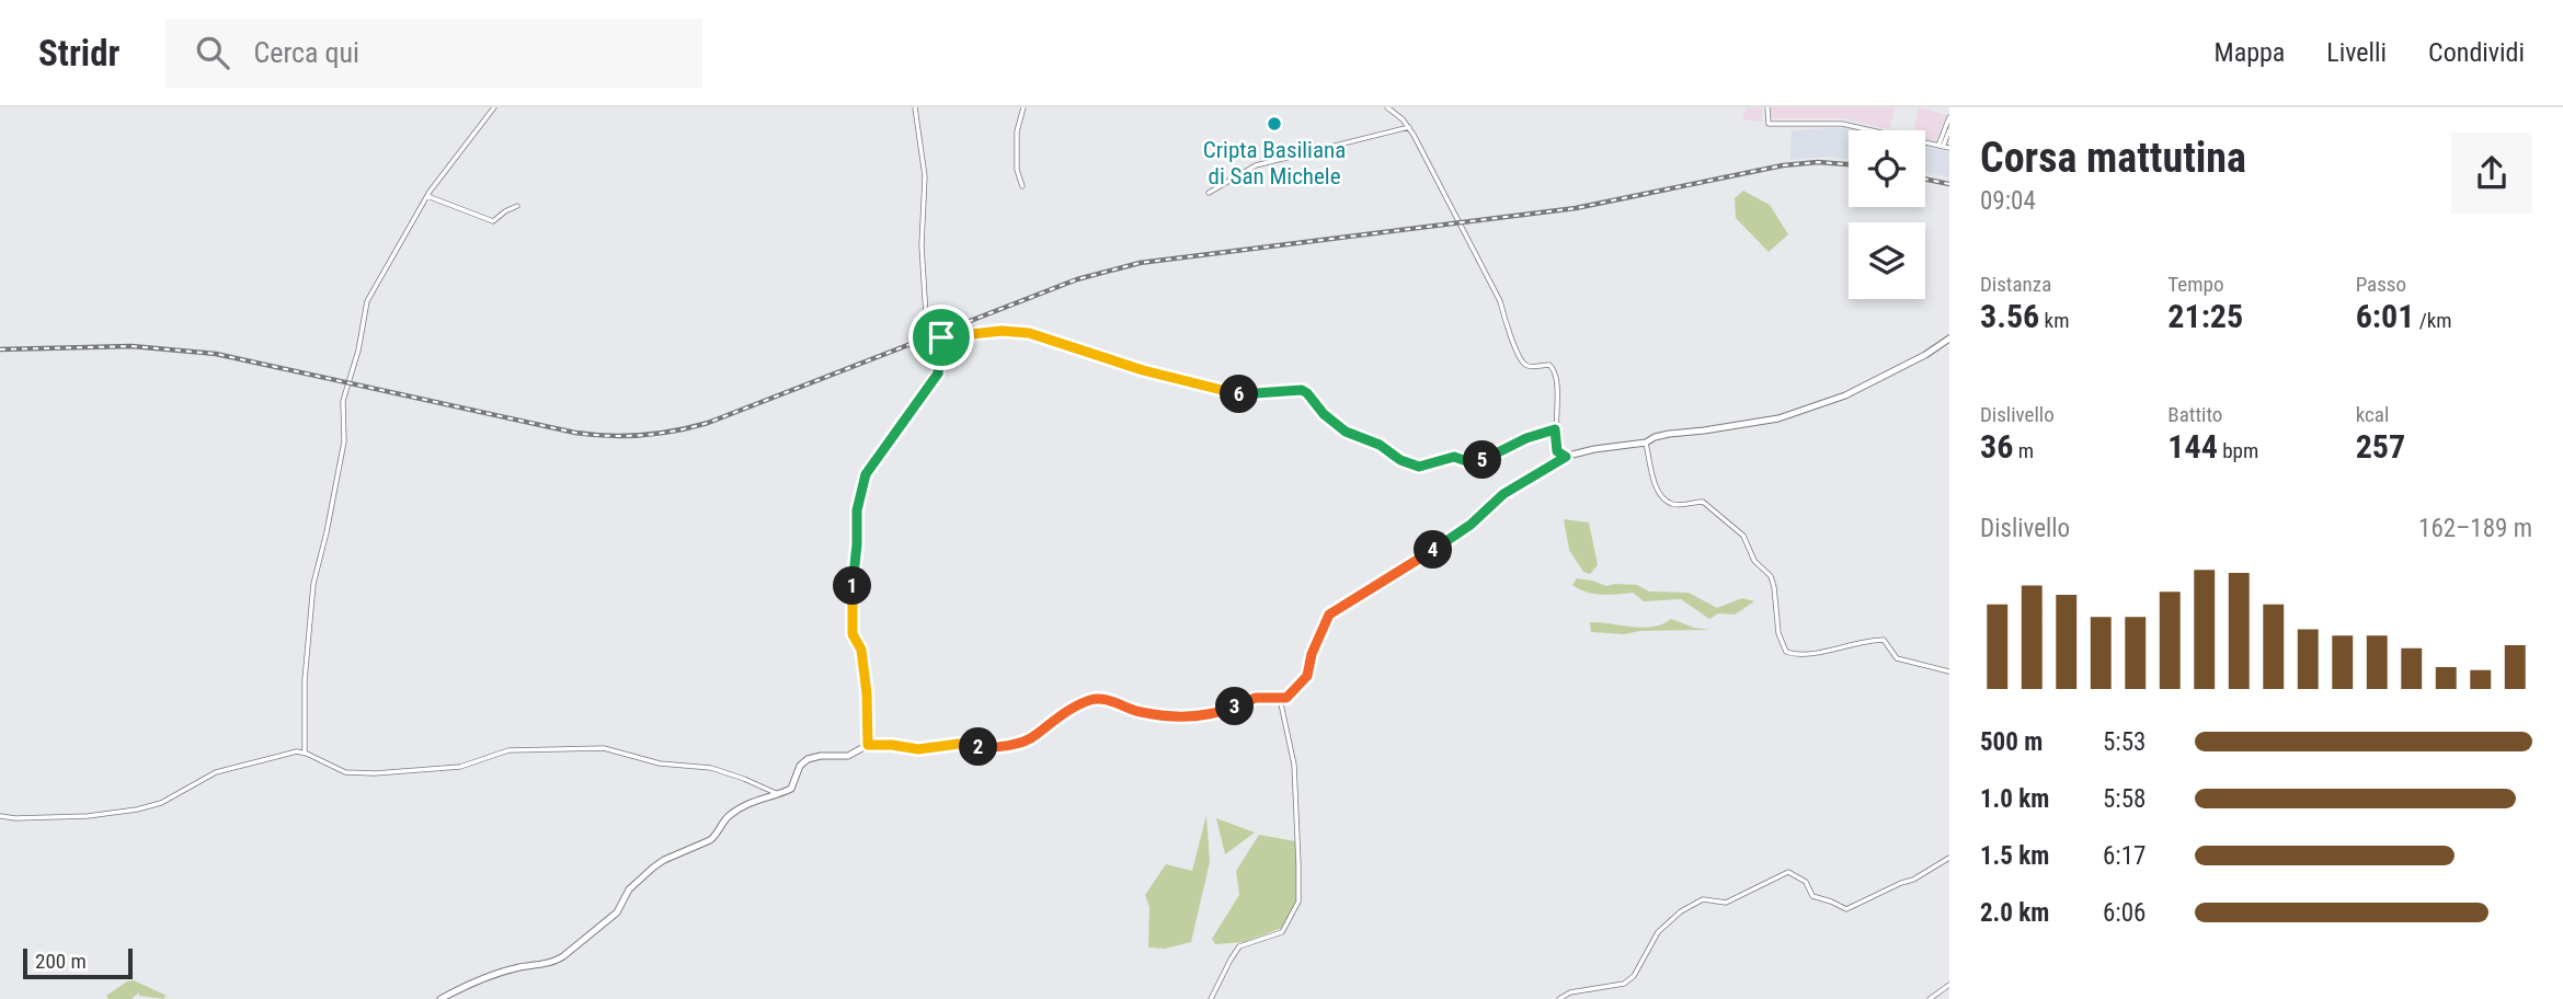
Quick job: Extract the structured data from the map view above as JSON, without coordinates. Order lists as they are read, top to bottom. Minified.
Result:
{"places":["Cripta Basiliana di San Michele"],"scale_bar":"200 m","page":{"header":"Stridr","search":"Cerca qui","nav":["Mappa","Livelli","Condividi"],"heading":["Corsa mattutina","09:04"],"stats":[["Distanza","3.56 km"],["Tempo","21:25"],["Passo","6:01 /km"],["Dislivello","36 m"],["Battito","144 bpm"],["kcal","257"]],"pins":["6","5","4","1","3","2"],"chart":["Dislivello","162–189 m"],"list":[{"name":"500 m","note":"5:53"},{"name":"1.0 km","note":"5:58"},{"name":"1.5 km","note":"6:17"},{"name":"2.0 km","note":"6:06"}],"scale":"200 m"}}
